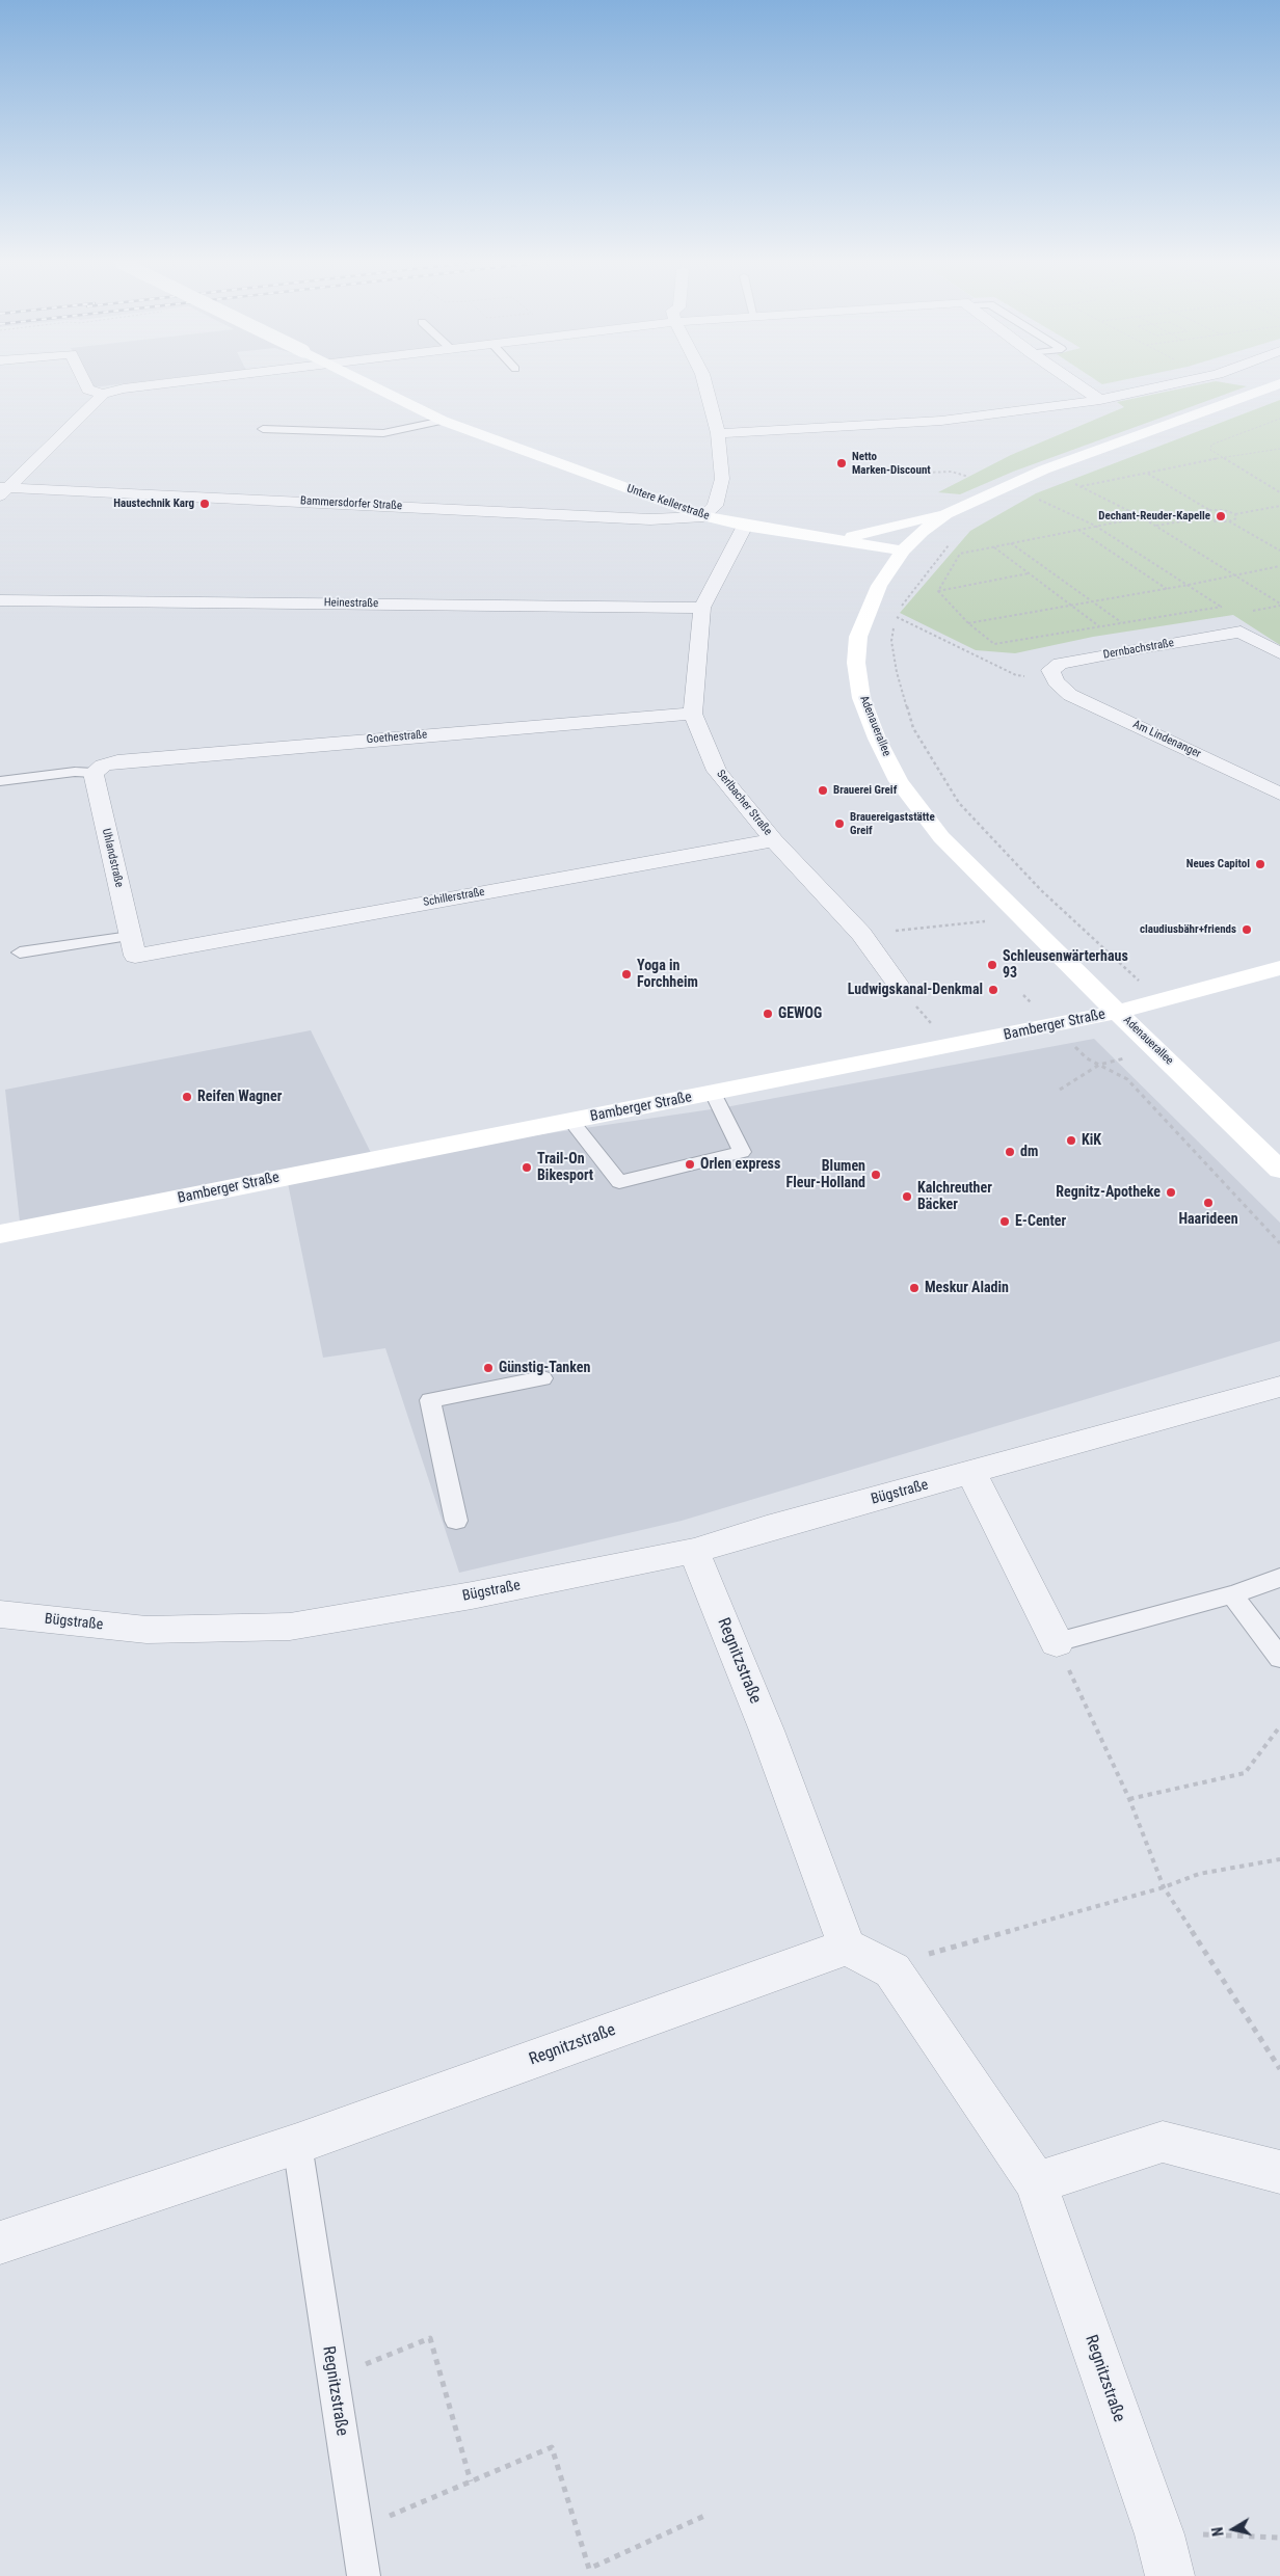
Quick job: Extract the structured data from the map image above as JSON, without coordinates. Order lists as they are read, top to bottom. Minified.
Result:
{"streets":{"main road":["Untere Kellerstraße","Adenauerallee","Bamberger Straße"],"street":["Bammersdorfer Straße","Heinestraße","Dernbachstraße","Goethestraße","Am Lindenanger","Serlbacher Straße","Uhlandstraße","Schillerstraße","Bügstraße","Regnitzstraße"]},"crossings":[["Untere Kellerstraße","Bammersdorfer Straße"],["Untere Kellerstraße","Adenauerallee"],["Untere Kellerstraße","Serlbacher Straße"],["Heinestraße","Serlbacher Straße"],["Dernbachstraße","Am Lindenanger"],["Adenauerallee","Bamberger Straße"],["Goethestraße","Serlbacher Straße"],["Goethestraße","Uhlandstraße"],["Serlbacher Straße","Schillerstraße"],["Uhlandstraße","Schillerstraße"],["Bügstraße","Regnitzstraße"]],"places":["Netto Marken-Discount","Haustechnik Karg","Dechant-Reuder-Kapelle","Brauerei Greif","Brauereigaststätte Greif","Neues Capitol","claudiusbähr+friends","Schleusenwärterhaus 93","Yoga in Forchheim","Ludwigskanal-Denkmal","GEWOG","Reifen Wagner","KiK","dm","Orlen express","Trail-On Bikesport","Blumen Fleur-Holland","Regnitz-Apotheke","Kalchreuther Bäcker","Haarideen","E-Center","Meskur Aladin","Günstig-Tanken"],"north":"left"}
